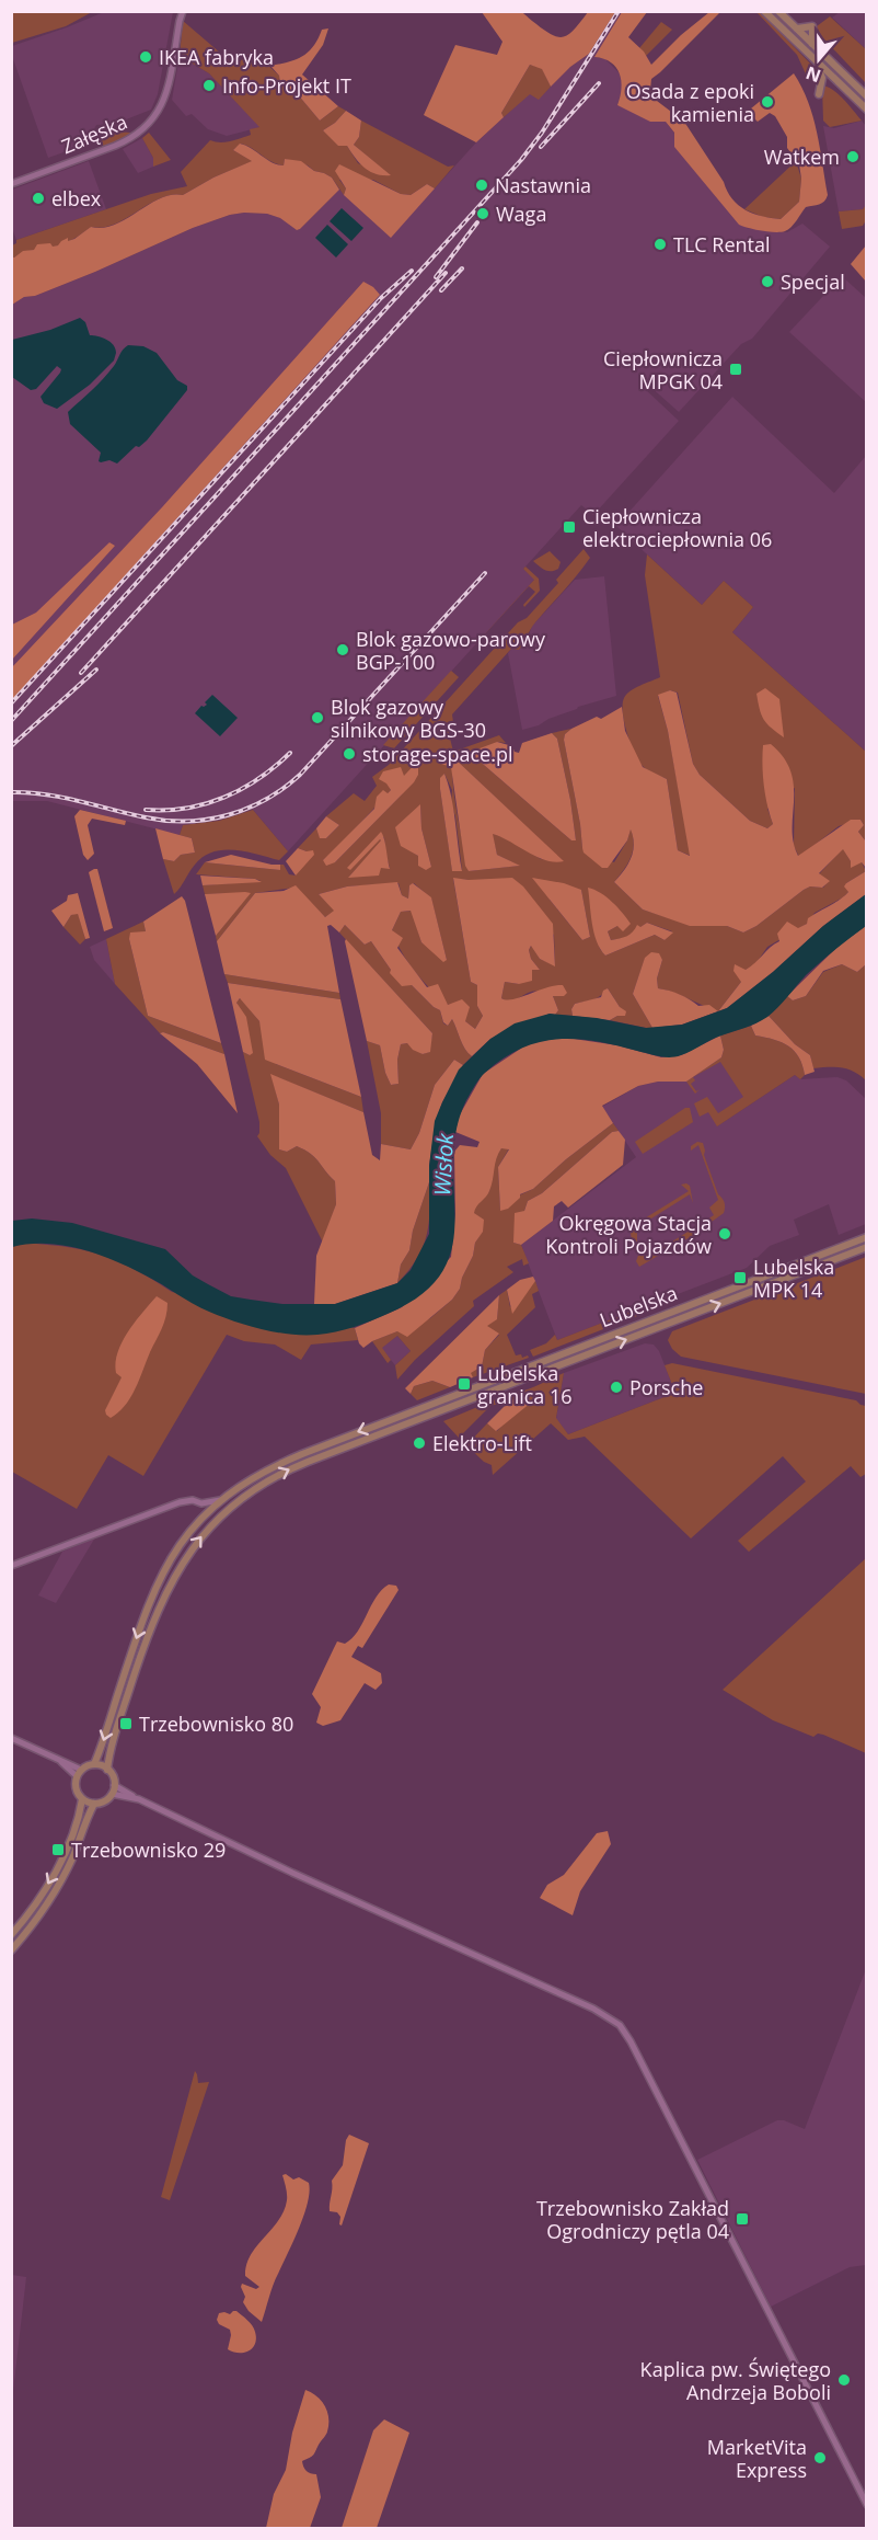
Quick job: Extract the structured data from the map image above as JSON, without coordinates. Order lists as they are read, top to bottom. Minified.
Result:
{"streets":{"main road":["Lubelska"],"street":["Załęska"]},"water":["Wisłok"],"places":{"other":["IKEA fabryka","Info-Projekt IT","Osada z epoki kamienia","Watkem","Nastawnia","elbex","Waga","TLC Rental","Specjal","Blok gazowo-parowy BGP-100","Blok gazowy silnikowy BGS-30","storage-space.pl","Okręgowa Stacja Kontroli Pojazdów","Porsche","Elektro-Lift","Kaplica pw. Świętego Andrzeja Boboli","MarketVita Express"],"transit":["Ciepłownicza MPGK 04","Ciepłownicza elektrociepłownia 06","Lubelska MPK 14","Lubelska granica 16","Trzebownisko 80","Trzebownisko 29","Trzebownisko Zakład Ogrodniczy pętla 04"]},"north":"bottom"}
